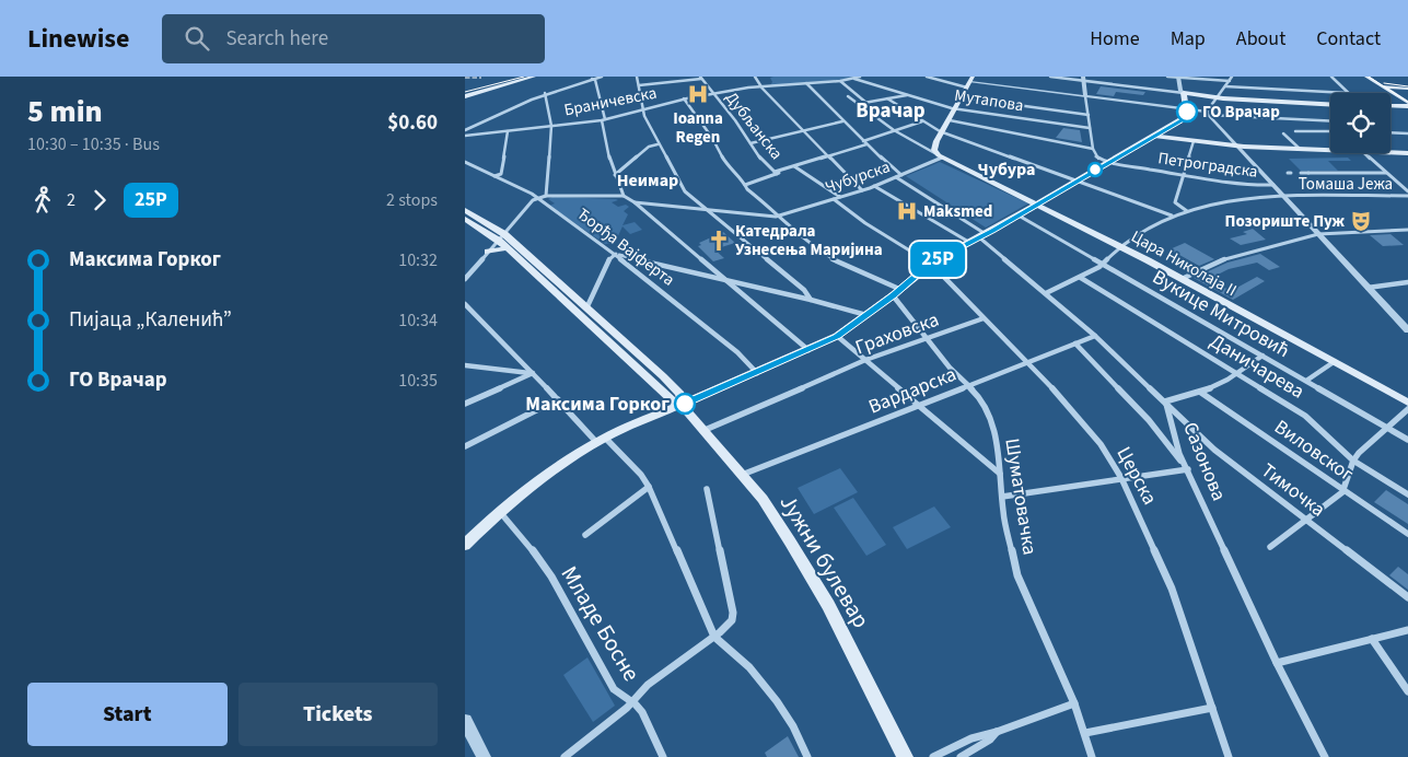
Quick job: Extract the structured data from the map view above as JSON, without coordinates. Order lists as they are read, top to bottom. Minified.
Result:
{"streets":{"main road":["Цара Николаја II","Јужни булевар"],"street":["Мутапова","Браничевска","Дубљанска","Петроградска","Чубурска","Томаша Јежа","Ђорђа Вајферта","Вукице Митровић","Граховска","Даничарева","Вардарска","Виловског","Сазонова","Церска","Тимочка","Шуматовачка","Младе Босне"]},"crossings":[["Мутапова","Браничевска"],["Браничевска","Дубљанска"],["Браничевска","Шуматовачка"],["Чубурска","Цара Николаја II"],["Чубурска","Церска"],["Чубурска","Шуматовачка"],["Граховска","Церска"],["Граховска","Шуматовачка"],["Граховска","Јужни булевар"],["Вардарска","Церска"],["Вардарска","Шуматовачка"],["Вардарска","Јужни булевар"],["Сазонова","Тимочка"]],"districts":["Врачар","Чубура","Неимар"],"places":{"hospital":["Ioanna Regen","Maksmed"],"other":["ГО Врачар","Максима Горког"],"theatre":["Позориште Пуж"],"church":["Катедрала Узнесења Маријина"]},"lines":["bus line 25P"],"page":{"header":"Linewise","search":"Search here","nav":["Home","Map","About","Contact"],"heading":["5 min","10:30 – 10:35 · Bus","$0.60"],"on_map":"25P","legs":["2","25P","2 stops"],"list":[{"name":"Максима Горког","value":"10:32"},{"name":"Пијаца „Каленић”","value":"10:34"},{"name":"ГО Врачар","value":"10:35"}],"buttons":["Start","Tickets"]}}
